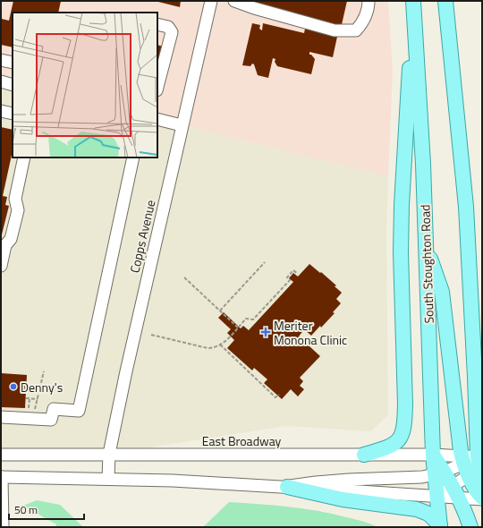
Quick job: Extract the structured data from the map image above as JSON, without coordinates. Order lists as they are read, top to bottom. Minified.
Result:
{"streets":{"main road":["South Stoughton Road"],"street":["Copps Avenue","East Broadway"]},"crossings":[["Copps Avenue","East Broadway"],["South Stoughton Road","East Broadway"]],"places":{"health":["Meriter Monona Clinic"],"other":["Denny's"]},"scale_bar":"50 m"}
